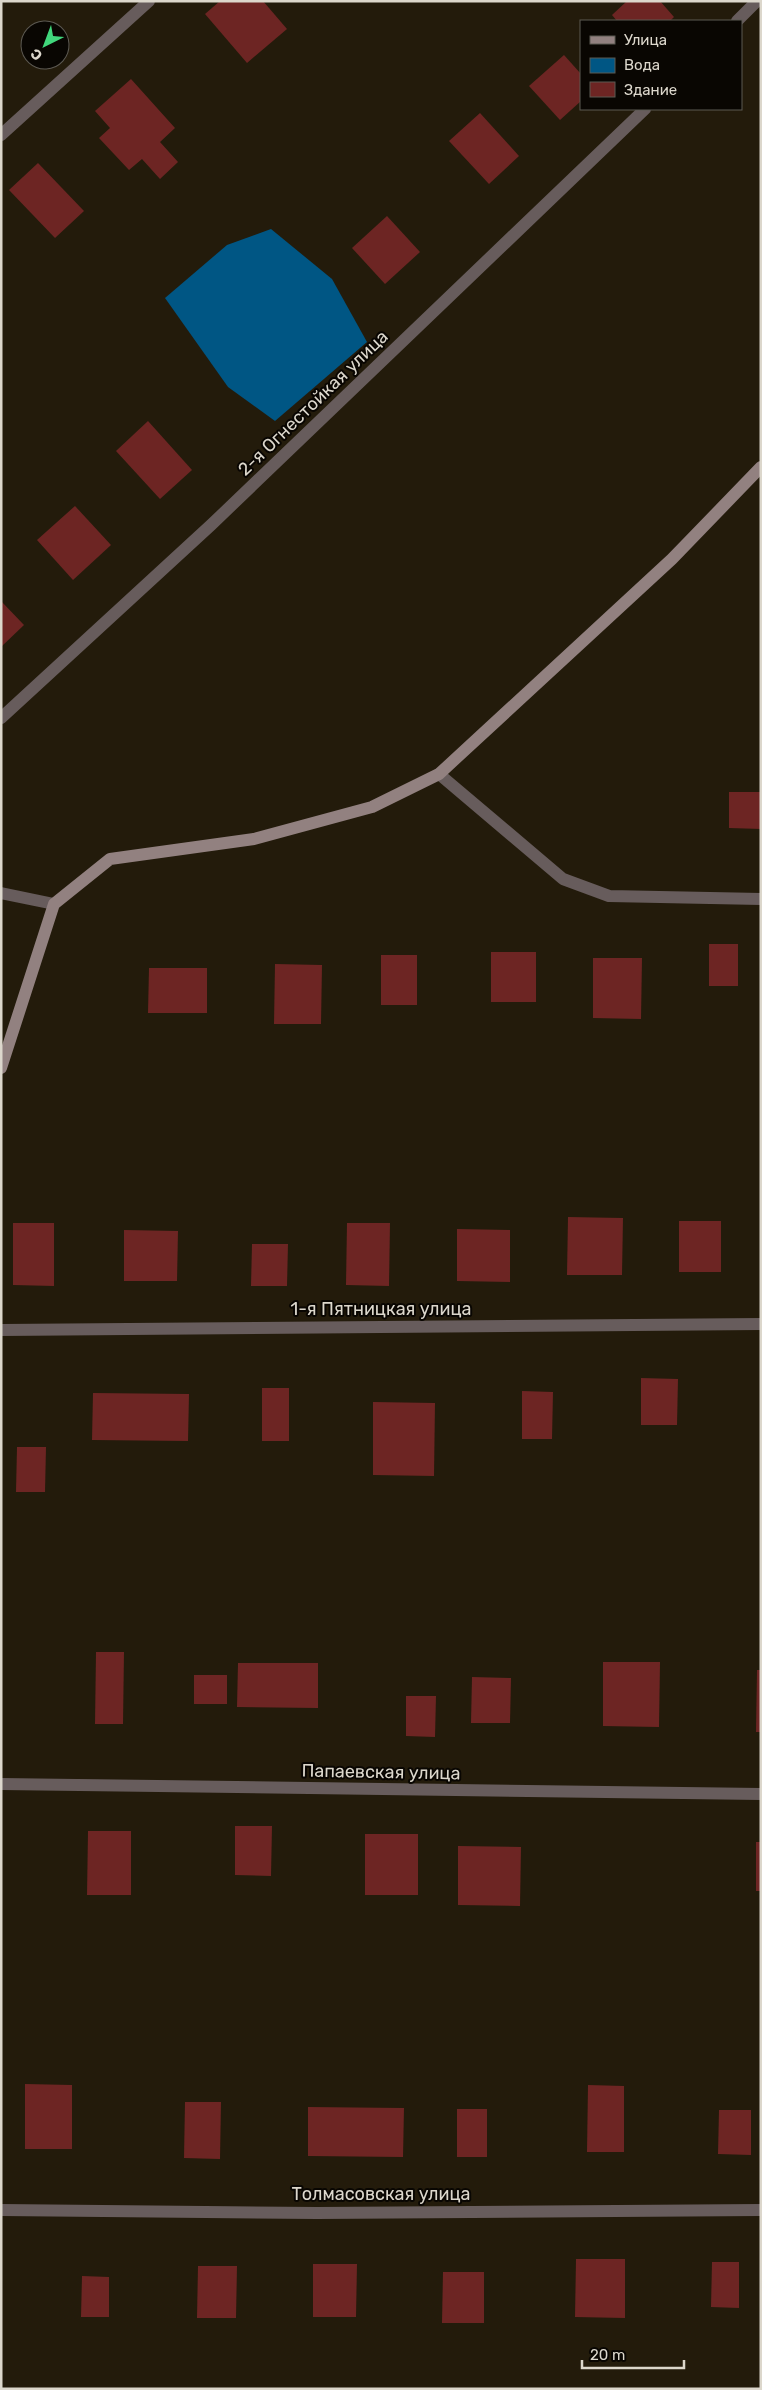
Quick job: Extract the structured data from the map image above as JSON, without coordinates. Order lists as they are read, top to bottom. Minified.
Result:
{"streets":{"street":["2-я Огнестойкая улица","1-я Пятницкая улица","Папаевская улица","Толмасовская улица"]},"legend":["Улица","Вода","Здание"],"scale_bar":"20 m","north":"bottom left"}
